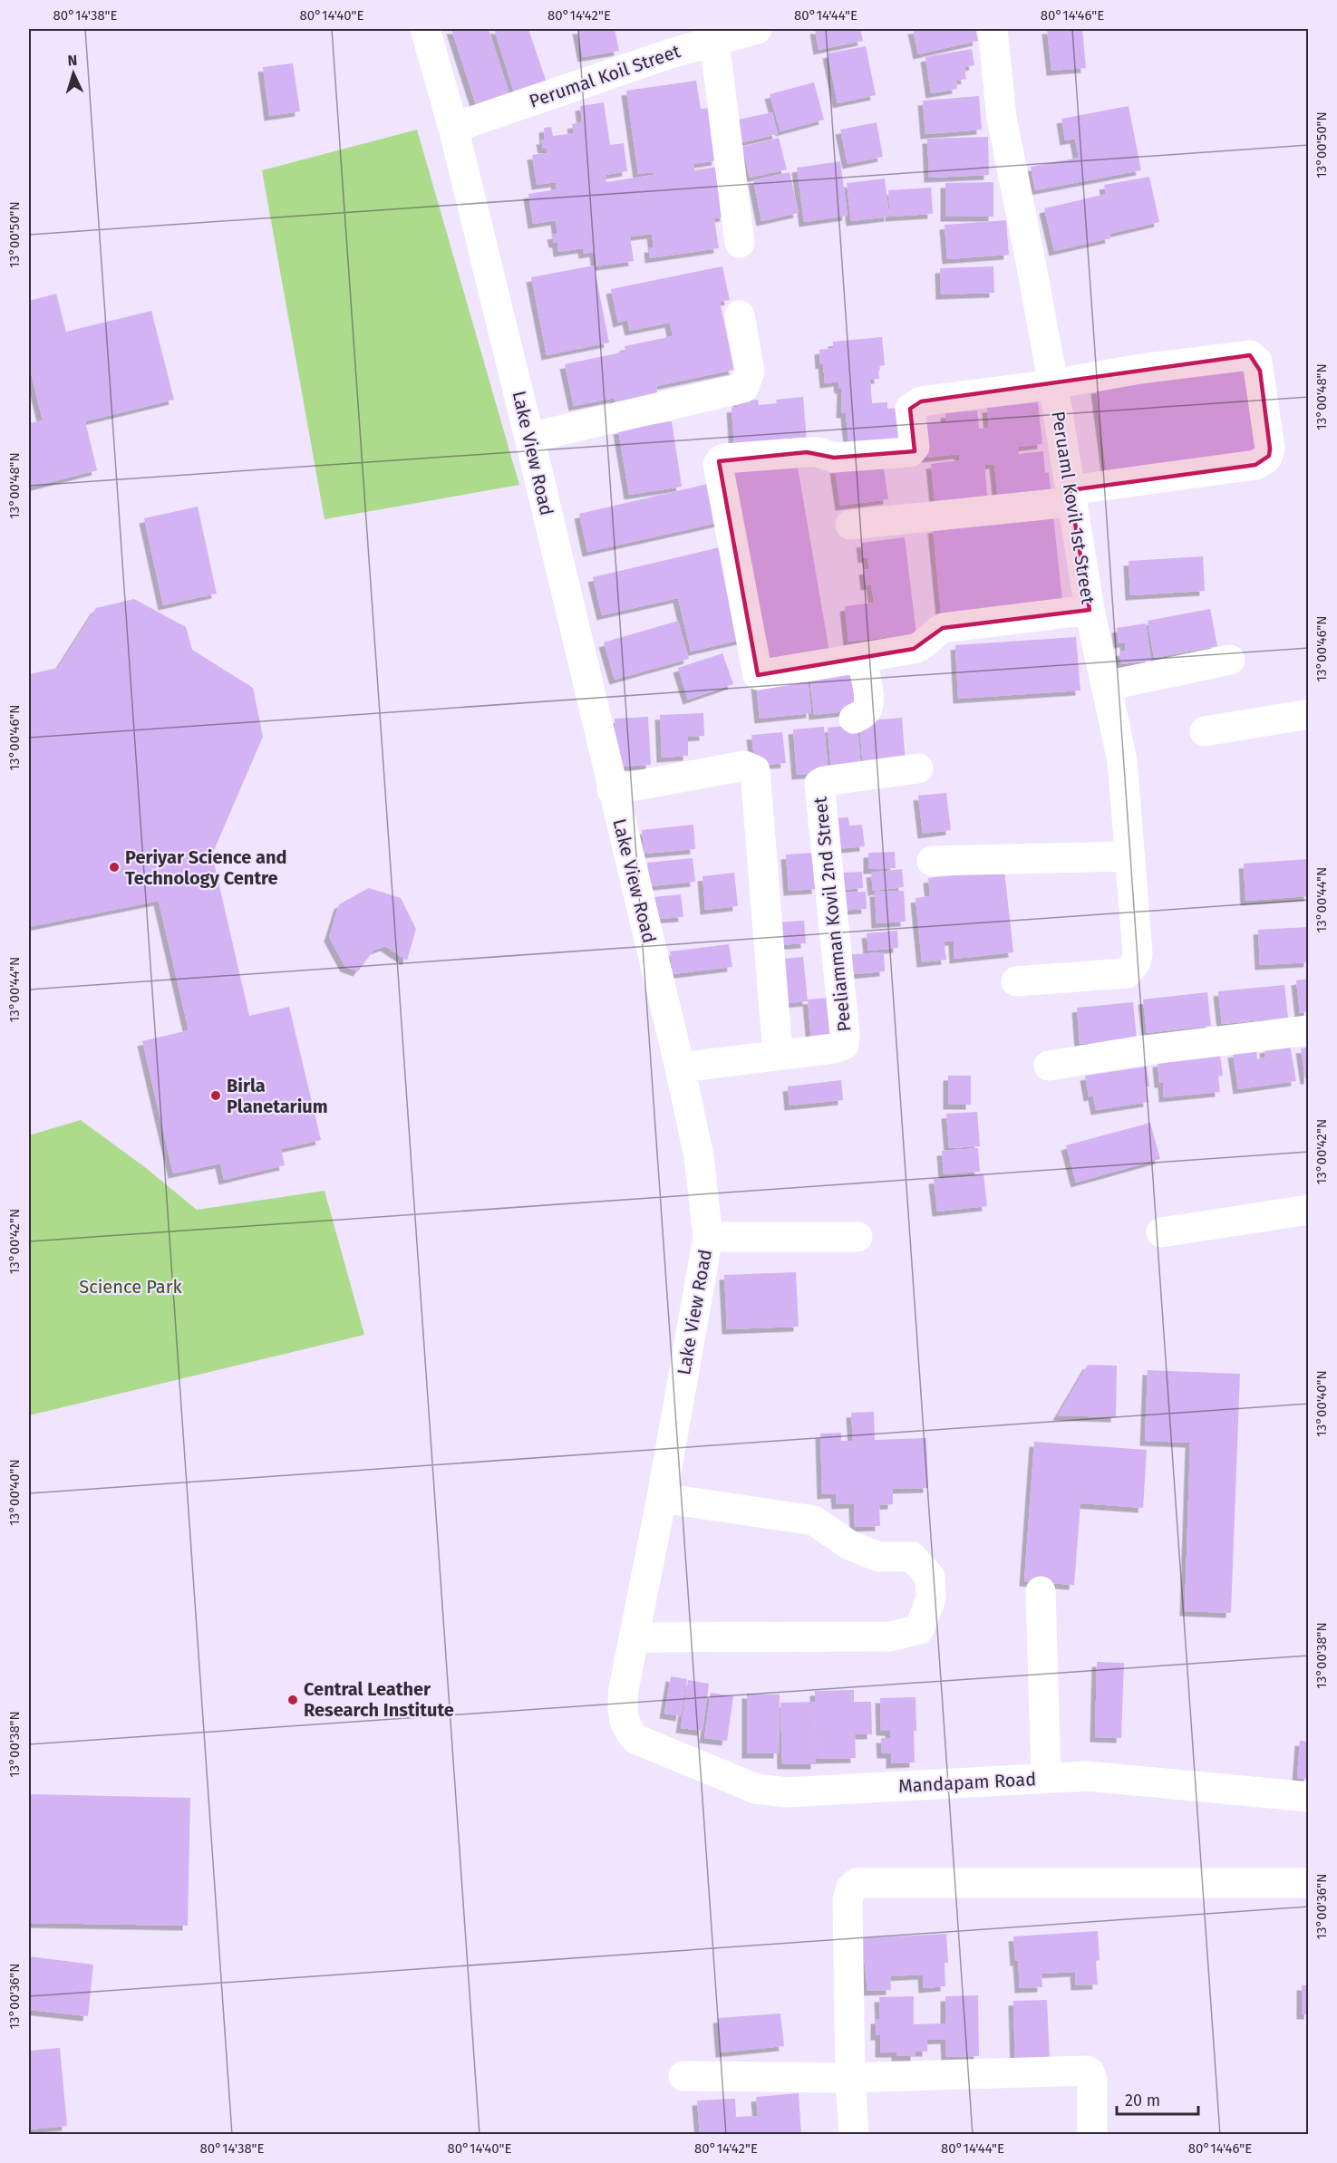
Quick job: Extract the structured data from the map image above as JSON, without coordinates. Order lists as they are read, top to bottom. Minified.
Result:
{"streets":{"street":["Perumal Koil Street","Lake View Road","Peruaml Kovil 1st Street","Peeliamman Kovil 2nd Street","Mandapam Road"]},"crossings":[["Perumal Koil Street","Lake View Road"],["Lake View Road","Peeliamman Kovil 2nd Street"],["Lake View Road","Mandapam Road"]],"parks":["Science Park"],"places":["Periyar Science and Technology Centre","Birla Planetarium","Central Leather Research Institute"],"scale_bar":"20 m","north":"top","coordinates":["80°14'38\"E","80°14'40\"E","80°14'42\"E","80°14'44\"E","80°14'46\"E","13°00'50\"N","13°00'48\"N","13°00'46\"N","13°00'44\"N","13°00'42\"N","13°00'40\"N","13°00'38\"N","13°00'36\"N"]}
